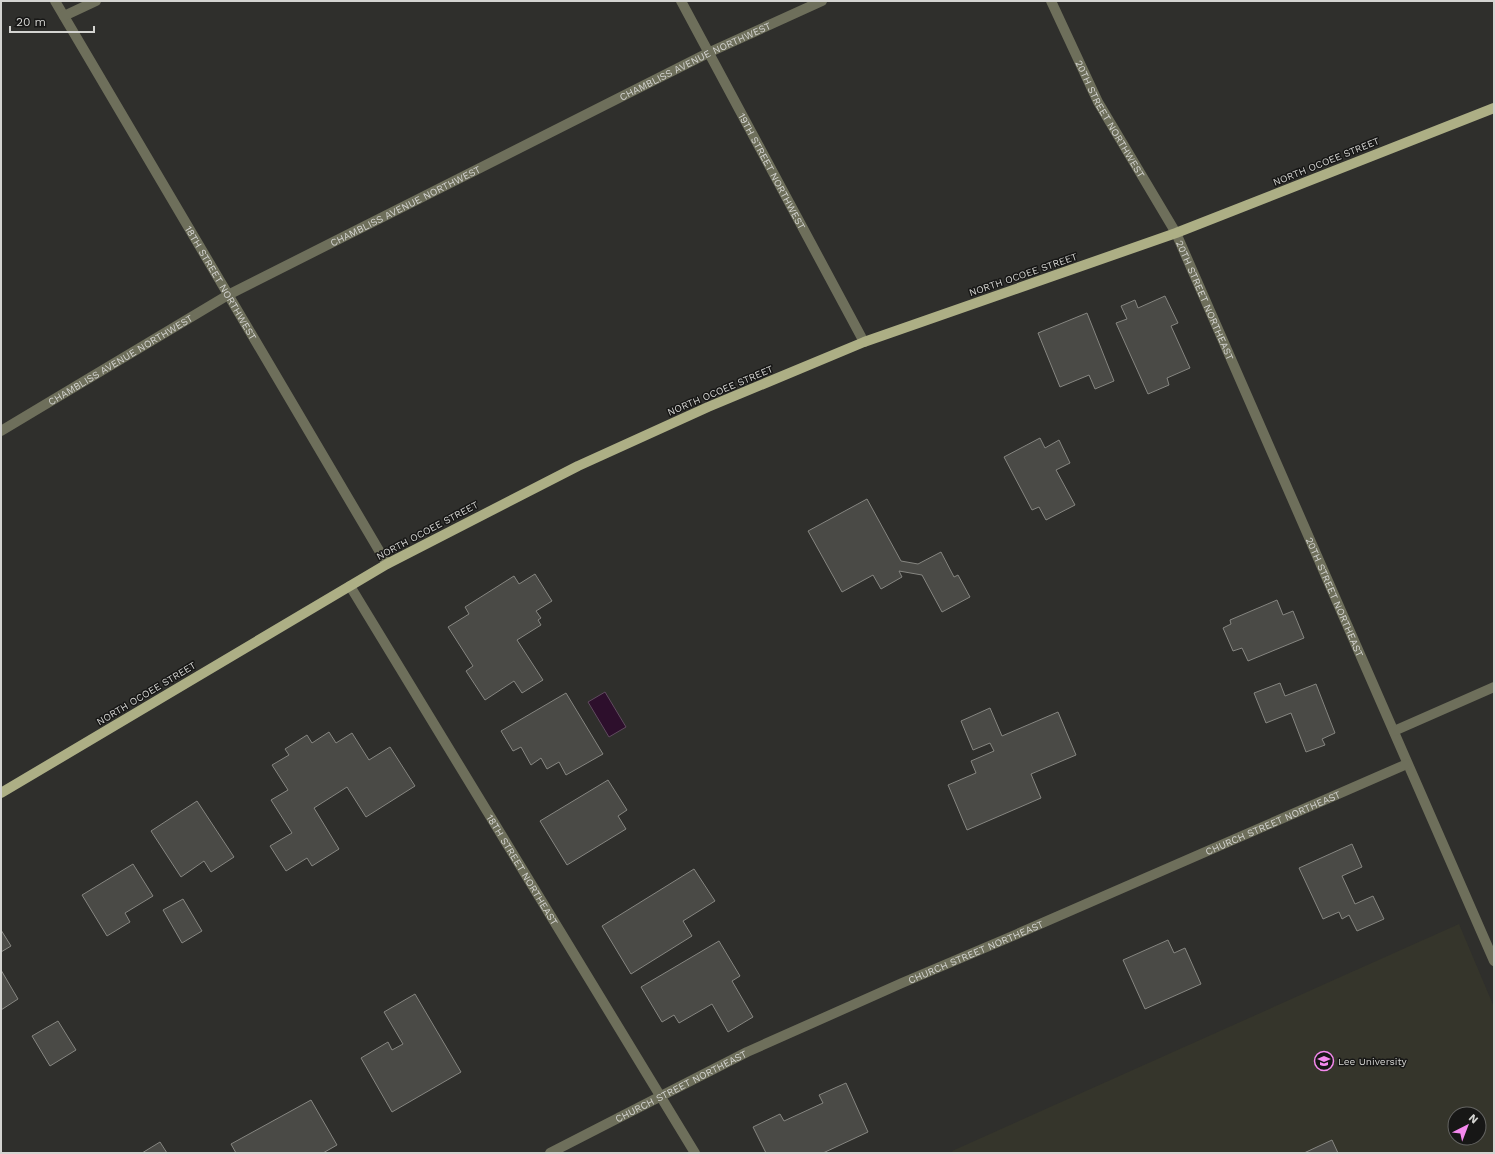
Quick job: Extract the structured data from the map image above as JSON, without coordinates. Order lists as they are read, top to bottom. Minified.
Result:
{"streets":{"main road":["NORTH OCOEE STREET"],"street":["CHAMBLISS AVENUE NORTHWEST","20TH STREET NORTHWEST","19TH STREET NORTHWEST","18TH STREET NORTHWEST","20TH STREET NORTHEAST","CHURCH STREET NORTHEAST","18TH STREET NORTHEAST"]},"crossings":[["CHAMBLISS AVENUE NORTHWEST","19TH STREET NORTHWEST"],["CHAMBLISS AVENUE NORTHWEST","18TH STREET NORTHWEST"],["20TH STREET NORTHWEST","NORTH OCOEE STREET"],["20TH STREET NORTHWEST","20TH STREET NORTHEAST"],["NORTH OCOEE STREET","19TH STREET NORTHWEST"],["NORTH OCOEE STREET","18TH STREET NORTHWEST"],["NORTH OCOEE STREET","20TH STREET NORTHEAST"],["NORTH OCOEE STREET","18TH STREET NORTHEAST"],["20TH STREET NORTHEAST","CHURCH STREET NORTHEAST"],["CHURCH STREET NORTHEAST","18TH STREET NORTHEAST"]],"places":{"school or university":["Lee University"]},"scale_bar":"20 m","north":"top right"}
